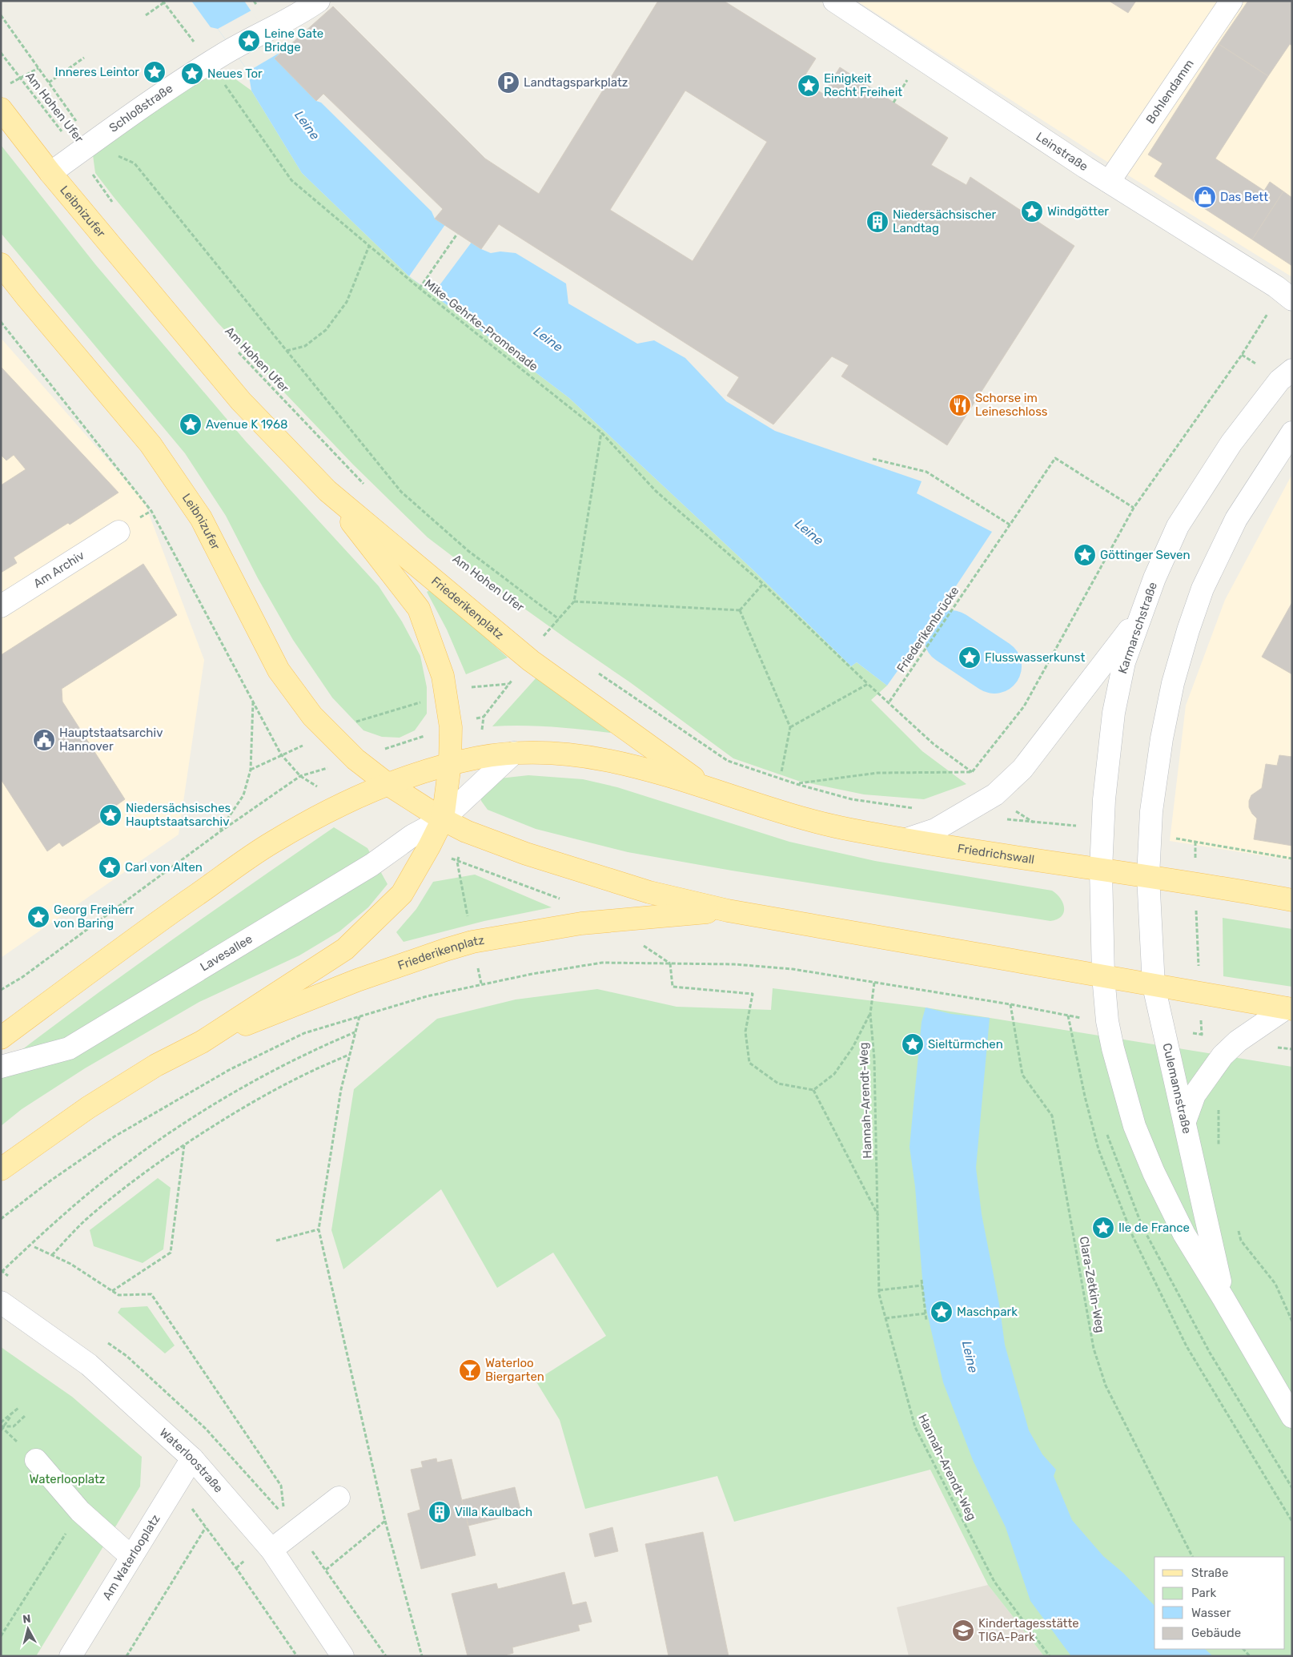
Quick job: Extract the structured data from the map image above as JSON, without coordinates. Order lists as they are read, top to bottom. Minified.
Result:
{"streets":{"main road":["Leibnizufer","Friederikenplatz","Friedrichswall"],"street":["Bohlendamm","Schloßstraße","Leinstraße","Am Archiv","Karmarschstraße","Lavesallee","Culemannstraße","Waterloostraße","Am Waterlooplatz"],"path":["Am Hohen Ufer","Mike-Gehrke-Promenade","Friederikenbrücke","Hannah-Arendt-Weg","Clara-Zetkin-Weg"]},"crossings":[["Bohlendamm","Leinstraße"],["Am Hohen Ufer","Schloßstraße"],["Schloßstraße","Leibnizufer"],["Schloßstraße","Mike-Gehrke-Promenade"],["Leibnizufer","Friederikenplatz"],["Mike-Gehrke-Promenade","Friederikenbrücke"],["Friederikenplatz","Friedrichswall"],["Karmarschstraße","Friedrichswall"],["Karmarschstraße","Culemannstraße"],["Friedrichswall","Culemannstraße"],["Waterloostraße","Am Waterlooplatz"]],"water":["Leine"],"parks":["Waterlooplatz"],"places":{"place":["Leine Gate Bridge","Inneres Leintor","Neues Tor","Einigkeit Recht Freiheit","Windgötter","Avenue K 1968","Göttinger Seven","Flusswasserkunst","Niedersächsisches Hauptstaatsarchiv","Carl von Alten","Georg Freiherr von Baring","Sieltürmchen","Ile de France","Maschpark"],"parking":["Landtagsparkplatz"],"shop":["Das Bett"],"building":["Niedersächsischer Landtag","Villa Kaulbach"],"restaurant":["Schorse im Leineschloss"],"public building":["Hauptstaatsarchiv Hannover"],"bar":["Waterloo Biergarten"],"school or university":["Kindertagesstätte TIGA-Park"]},"legend":["Straße","Park","Wasser","Gebäude"],"north":"top"}
